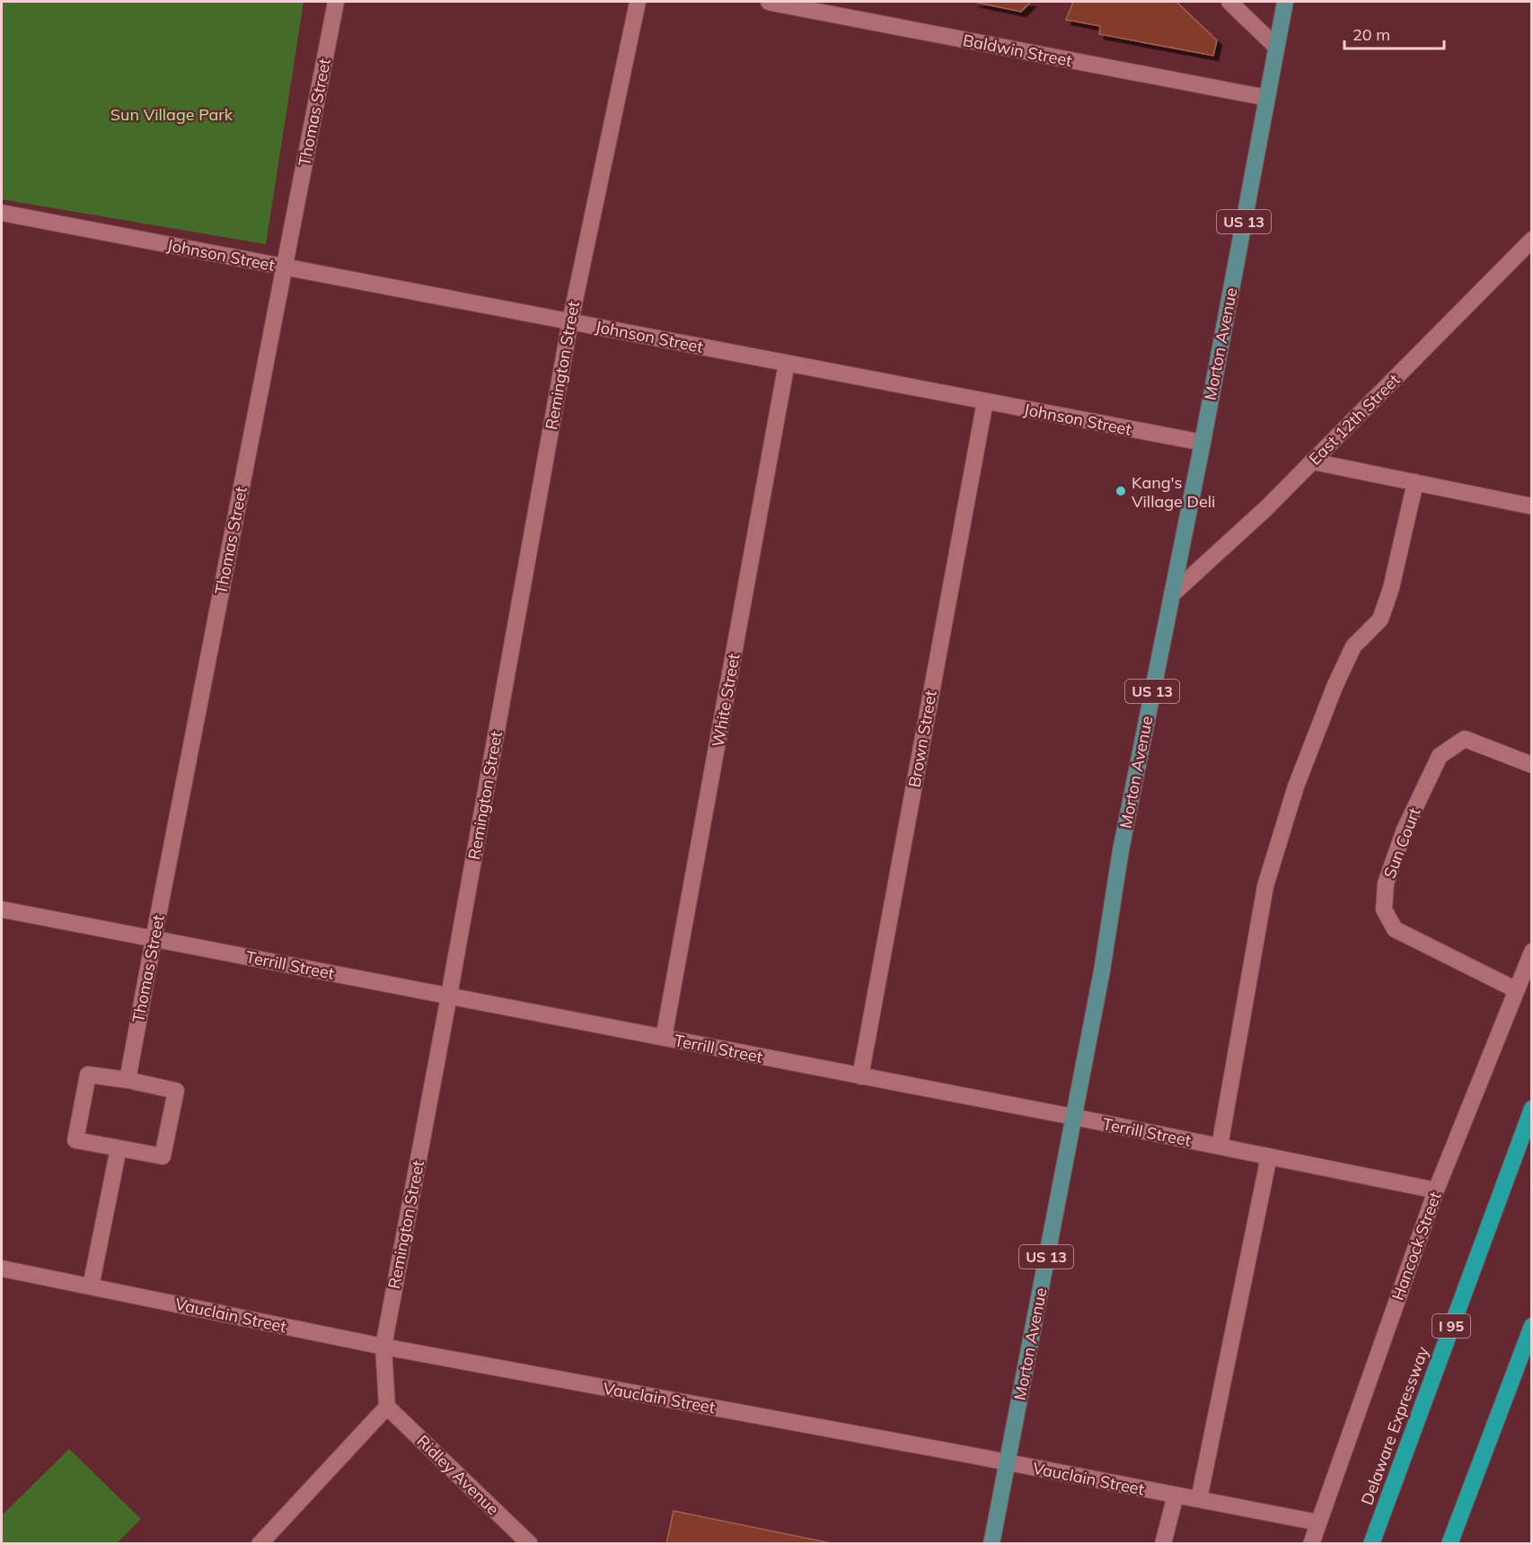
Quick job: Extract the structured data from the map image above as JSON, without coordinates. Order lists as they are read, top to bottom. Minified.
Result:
{"streets":{"highway":["I 95","Delaware Expressway"],"main road":["US 13","Morton Avenue"],"street":["Baldwin Street","Thomas Street","Johnson Street","Remington Street","East 12th Street","White Street","Brown Street","Sun Court","Terrill Street","Hancock Street","Vauclain Street","Ridley Avenue"]},"crossings":[["Baldwin Street","Morton Avenue"],["Thomas Street","Johnson Street"],["Thomas Street","Terrill Street"],["Johnson Street","Morton Avenue"],["Johnson Street","Remington Street"],["Johnson Street","White Street"],["Johnson Street","Brown Street"],["Morton Avenue","East 12th Street"],["Morton Avenue","Terrill Street"],["Morton Avenue","Vauclain Street"],["Remington Street","Terrill Street"],["Remington Street","Vauclain Street"],["Remington Street","Ridley Avenue"],["White Street","Terrill Street"],["Brown Street","Terrill Street"],["Sun Court","Hancock Street"],["Terrill Street","Hancock Street"],["Hancock Street","Vauclain Street"]],"parks":["Sun Village Park"],"places":["Kang's Village Deli"],"scale_bar":"20 m"}
